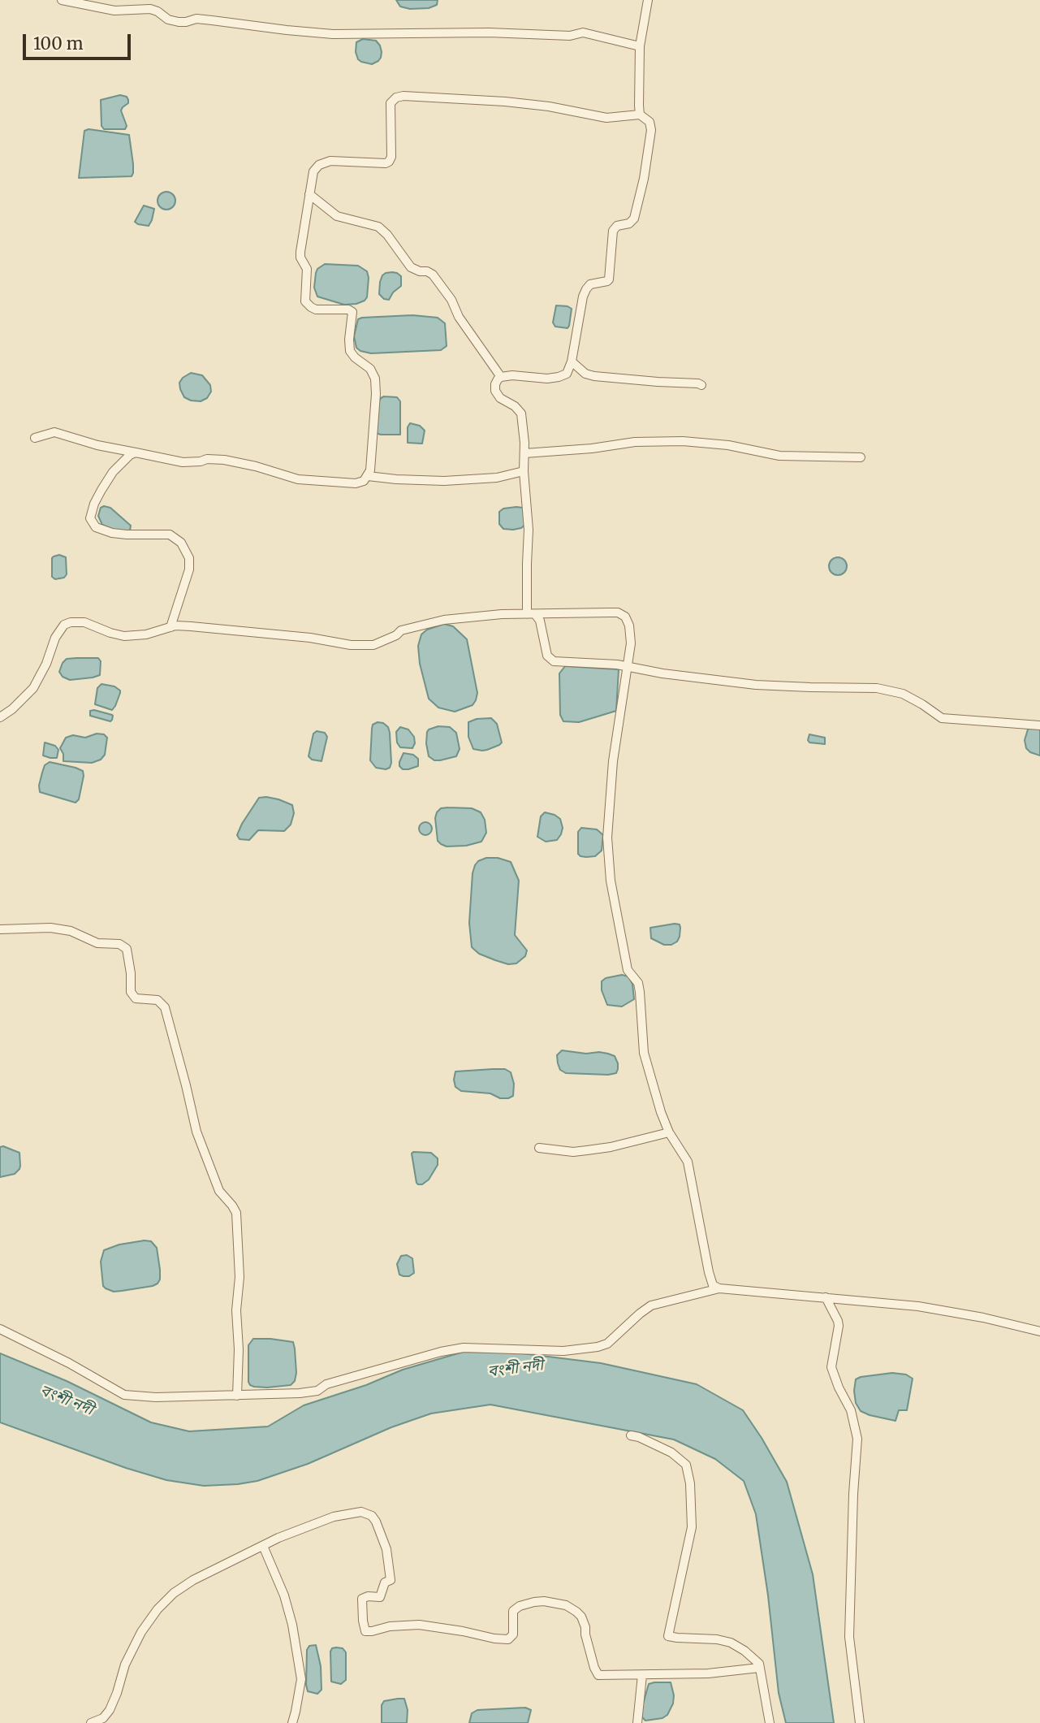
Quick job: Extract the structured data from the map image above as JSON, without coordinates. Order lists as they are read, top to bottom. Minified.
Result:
{"water":["বংশী নদী"],"scale_bar":"100 m"}
